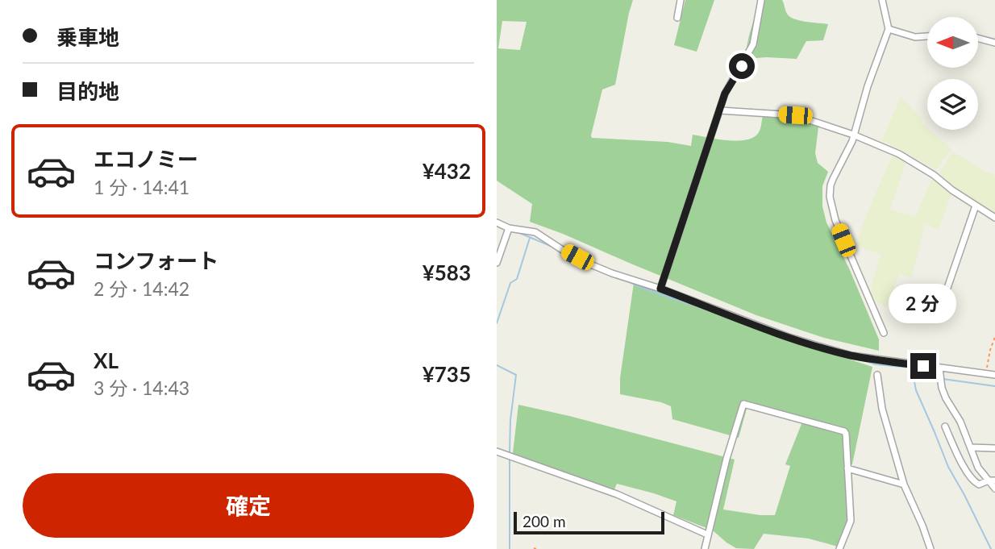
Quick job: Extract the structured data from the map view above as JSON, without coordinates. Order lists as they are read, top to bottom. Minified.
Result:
{"scale_bar":"200 m","north":"left","page":{"banner":["乗車地","目的地"],"list":[{"name":"エコノミー","note":"1 分 · 14:41","value":"¥432"},{"name":"コンフォート","note":"2 分 · 14:42","value":"¥583"},{"name":"XL","note":"3 分 · 14:43","value":"¥735"}],"bubble":"2 分","buttons":"確定","scale":"200 m"}}
